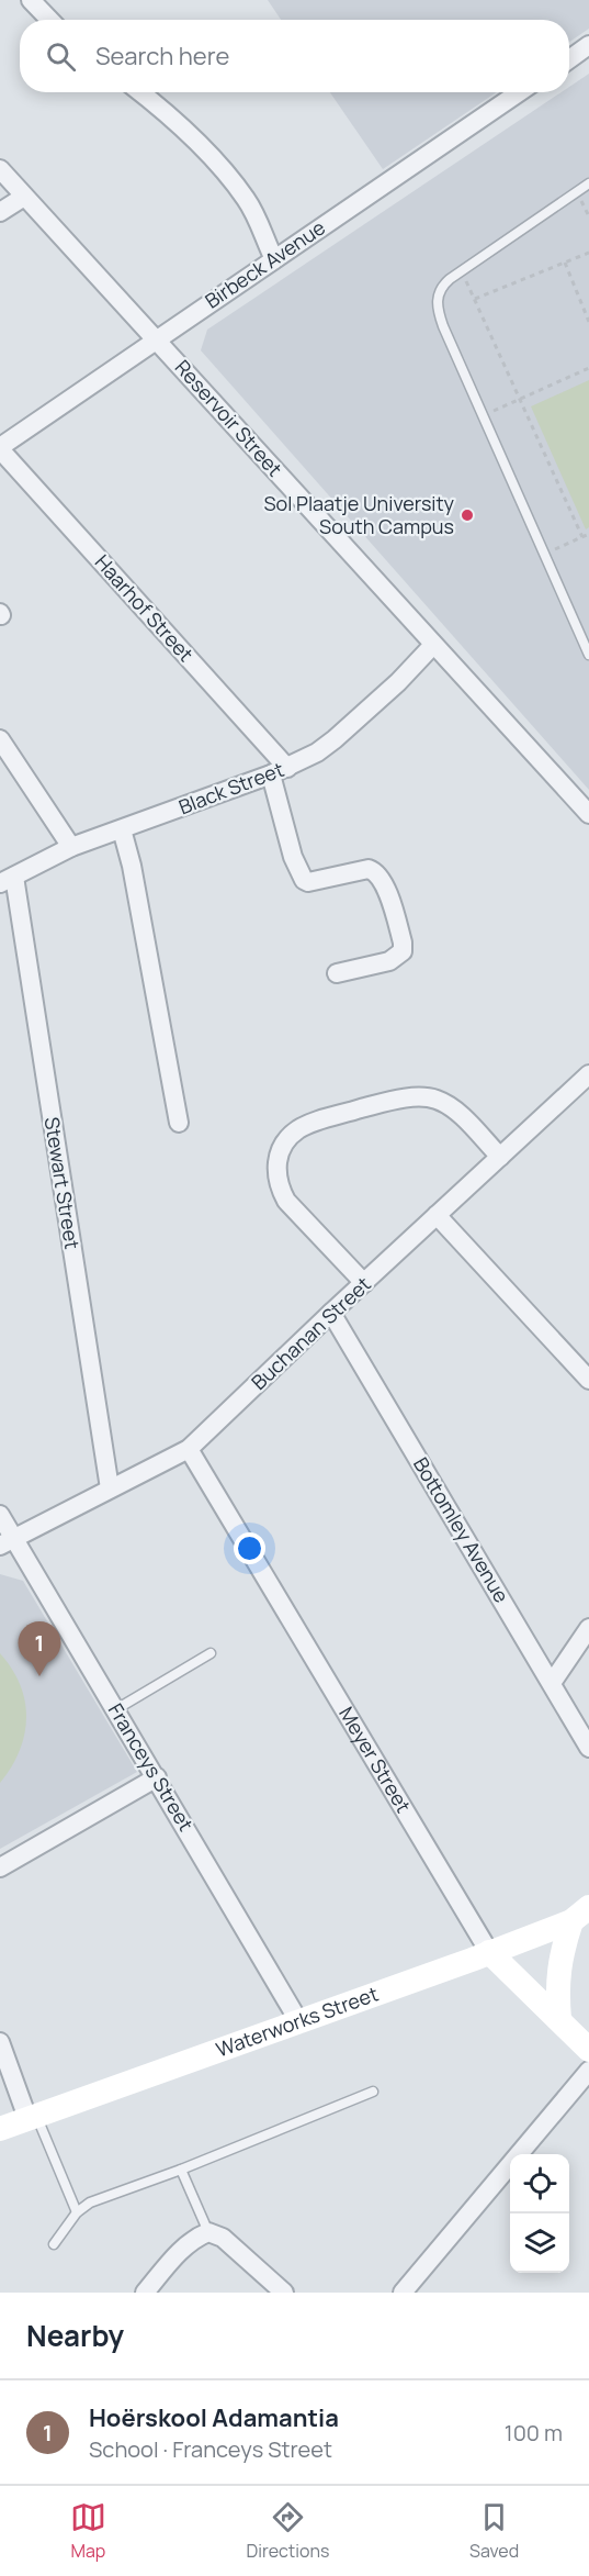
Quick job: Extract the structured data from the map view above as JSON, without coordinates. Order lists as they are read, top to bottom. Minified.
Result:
{"streets":{"street":["Birbeck Avenue","Reservoir Street","Haarhof Street","Black Street","Stewart Street","Buchanan Street","Bottomley Avenue","Meyer Street","Franceys Street","Waterworks Street"]},"crossings":[["Birbeck Avenue","Reservoir Street"],["Birbeck Avenue","Haarhof Street"],["Reservoir Street","Black Street"],["Haarhof Street","Black Street"],["Black Street","Stewart Street"],["Stewart Street","Buchanan Street"],["Buchanan Street","Bottomley Avenue"],["Buchanan Street","Meyer Street"],["Buchanan Street","Franceys Street"],["Meyer Street","Waterworks Street"],["Franceys Street","Waterworks Street"]],"places":["Sol Plaatje University South Campus"],"page":{"search":"Search here","pins":"1","heading":"Nearby","list":[{"mark":"1","name":"Hoërskool Adamantia","note":"School · Franceys Street","value":"100 m"}],"nav":["Map","Directions","Saved"]}}
